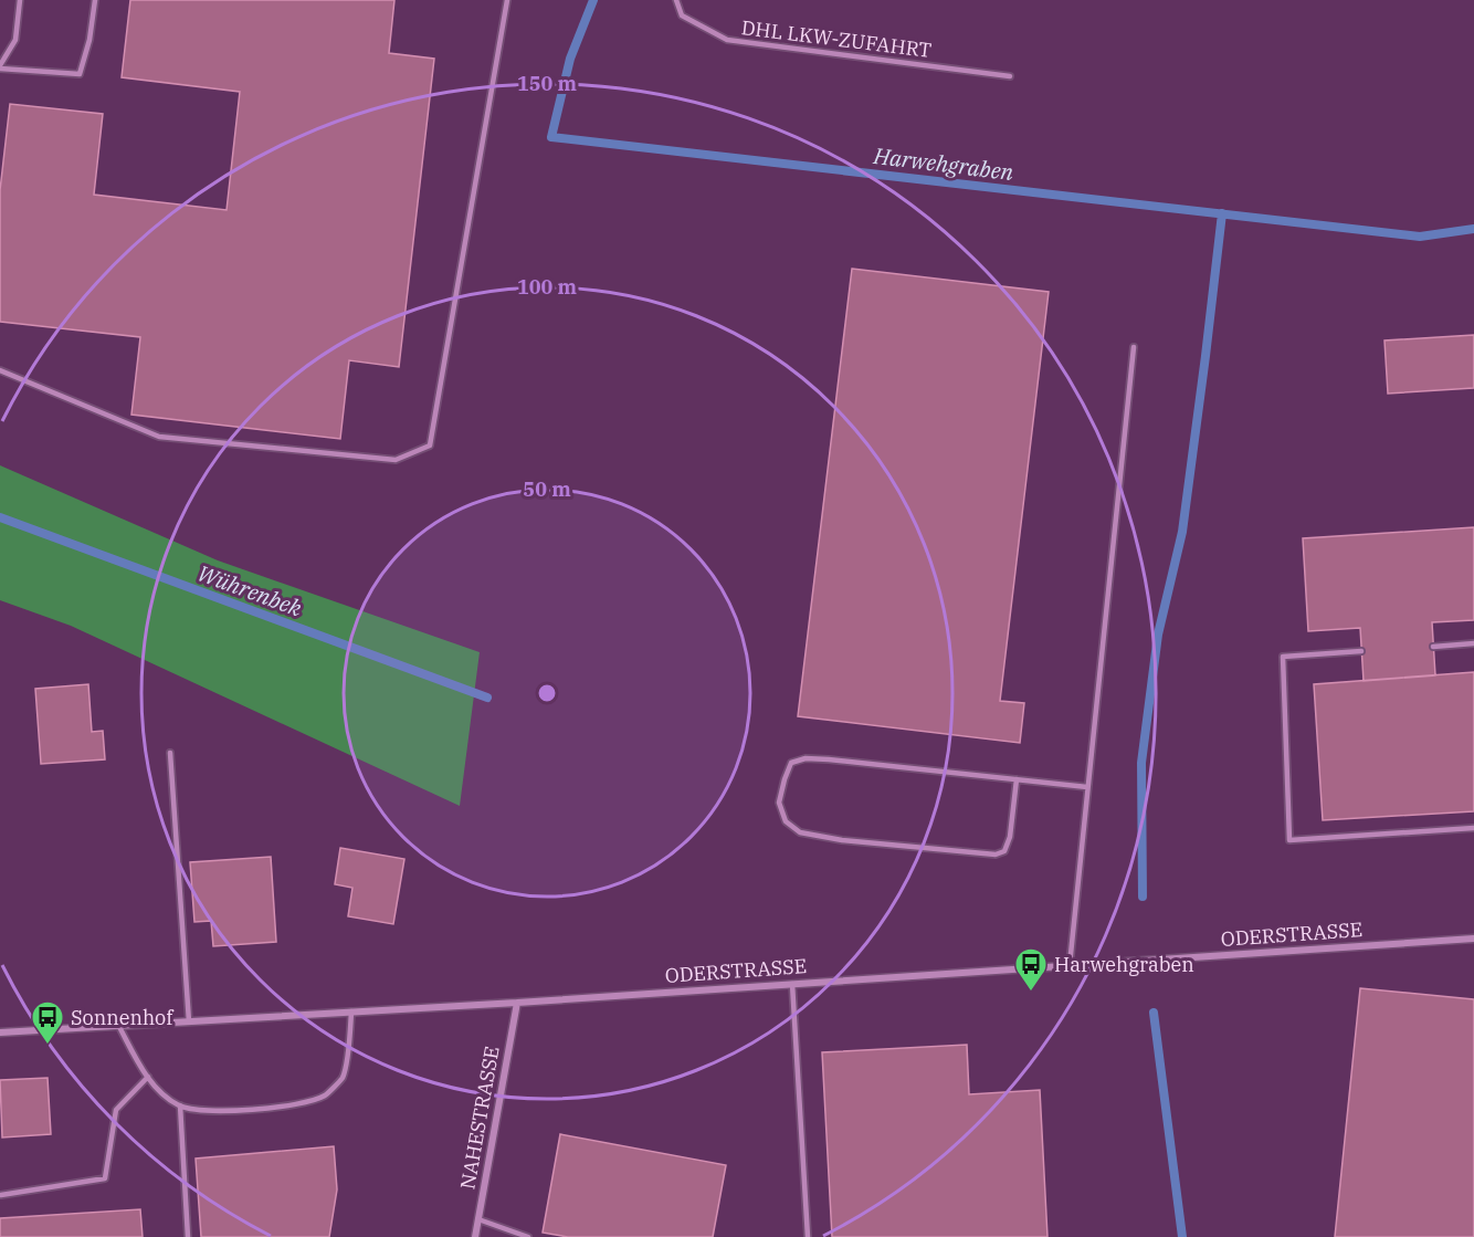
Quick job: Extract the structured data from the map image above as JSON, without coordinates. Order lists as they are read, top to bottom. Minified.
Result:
{"streets":{"street":["ODERSTRASSE","NAHESTRASSE"],"lane":["DHL LKW-ZUFAHRT"]},"crossings":[["ODERSTRASSE","NAHESTRASSE"]],"water":["Harwehgraben","Wührenbek"],"places":{"bus stop":["Harwehgraben","Sonnenhof"]},"rings":["150 m","100 m","50 m"]}
